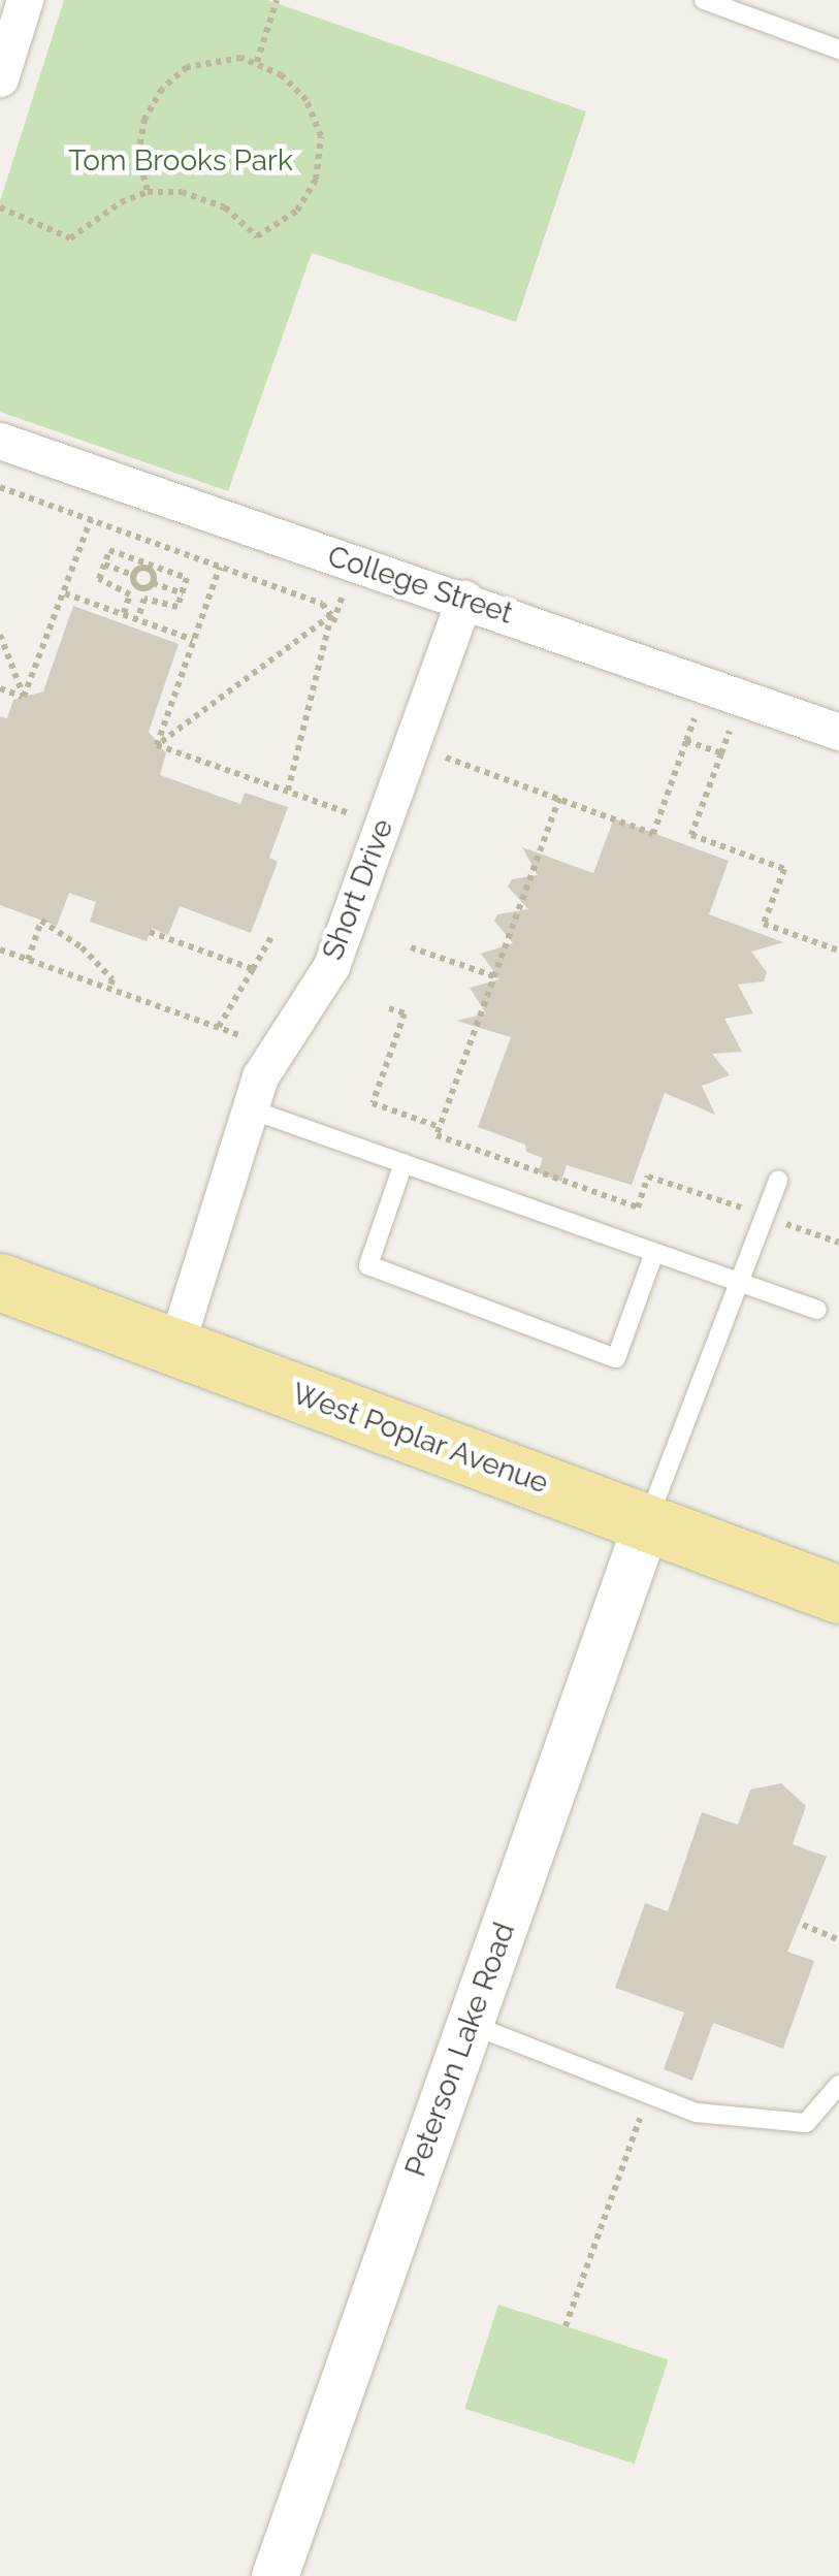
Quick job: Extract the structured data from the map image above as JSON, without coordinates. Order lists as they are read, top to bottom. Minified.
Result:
{"streets":{"main road":["West Poplar Avenue"],"street":["College Street","Short Drive","Peterson Lake Road"]},"crossings":[["College Street","Short Drive"],["Short Drive","West Poplar Avenue"],["West Poplar Avenue","Peterson Lake Road"]],"parks":["Tom Brooks Park"]}
